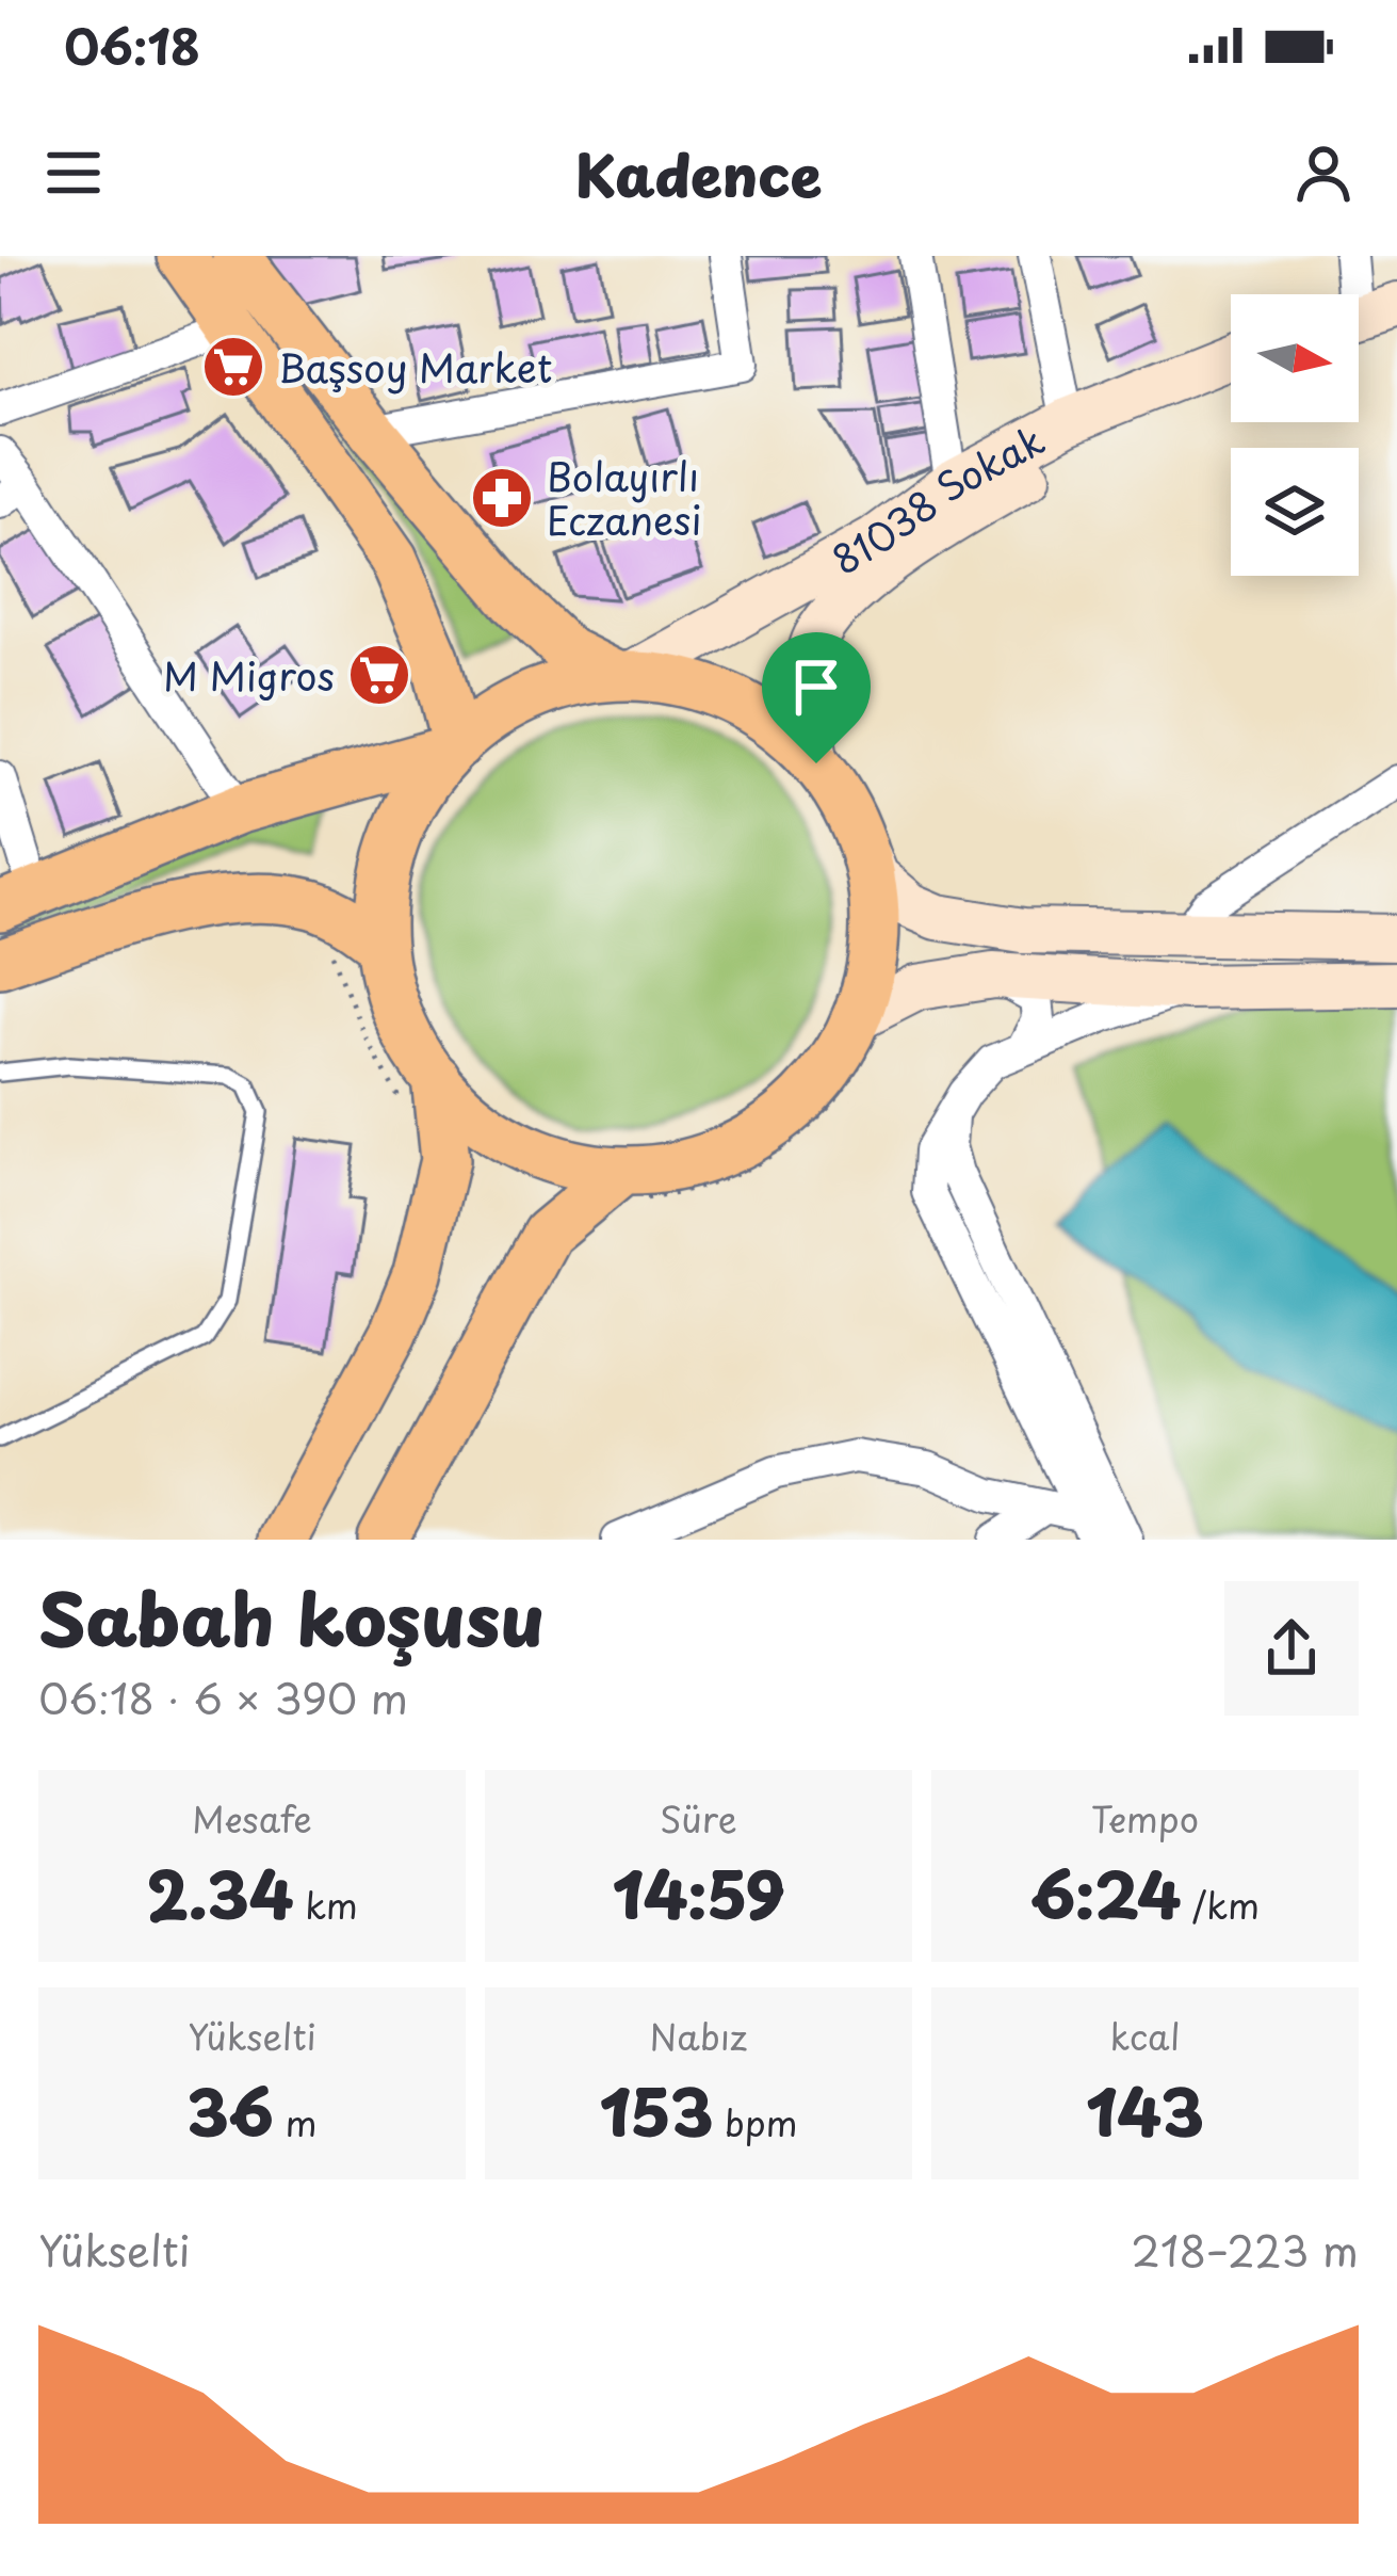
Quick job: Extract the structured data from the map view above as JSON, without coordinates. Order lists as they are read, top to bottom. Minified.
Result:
{"streets":{"main road":["81038 Sokak"]},"places":{"supermarket":["Başsoy Market","M Migros"],"pharmacy":["Bolayırlı Eczanesi"]},"north":"right","page":{"status":"06:18","header":"Kadence","heading":["Sabah koşusu","06:18 · 6 × 390 m"],"stats":[["Mesafe","2.34 km"],["Süre","14:59"],["Tempo","6:24 /km"],["Yükselti","36 m"],["Nabız","153 bpm"],["kcal","143"]],"chart":["Yükselti","218–223 m"]}}
